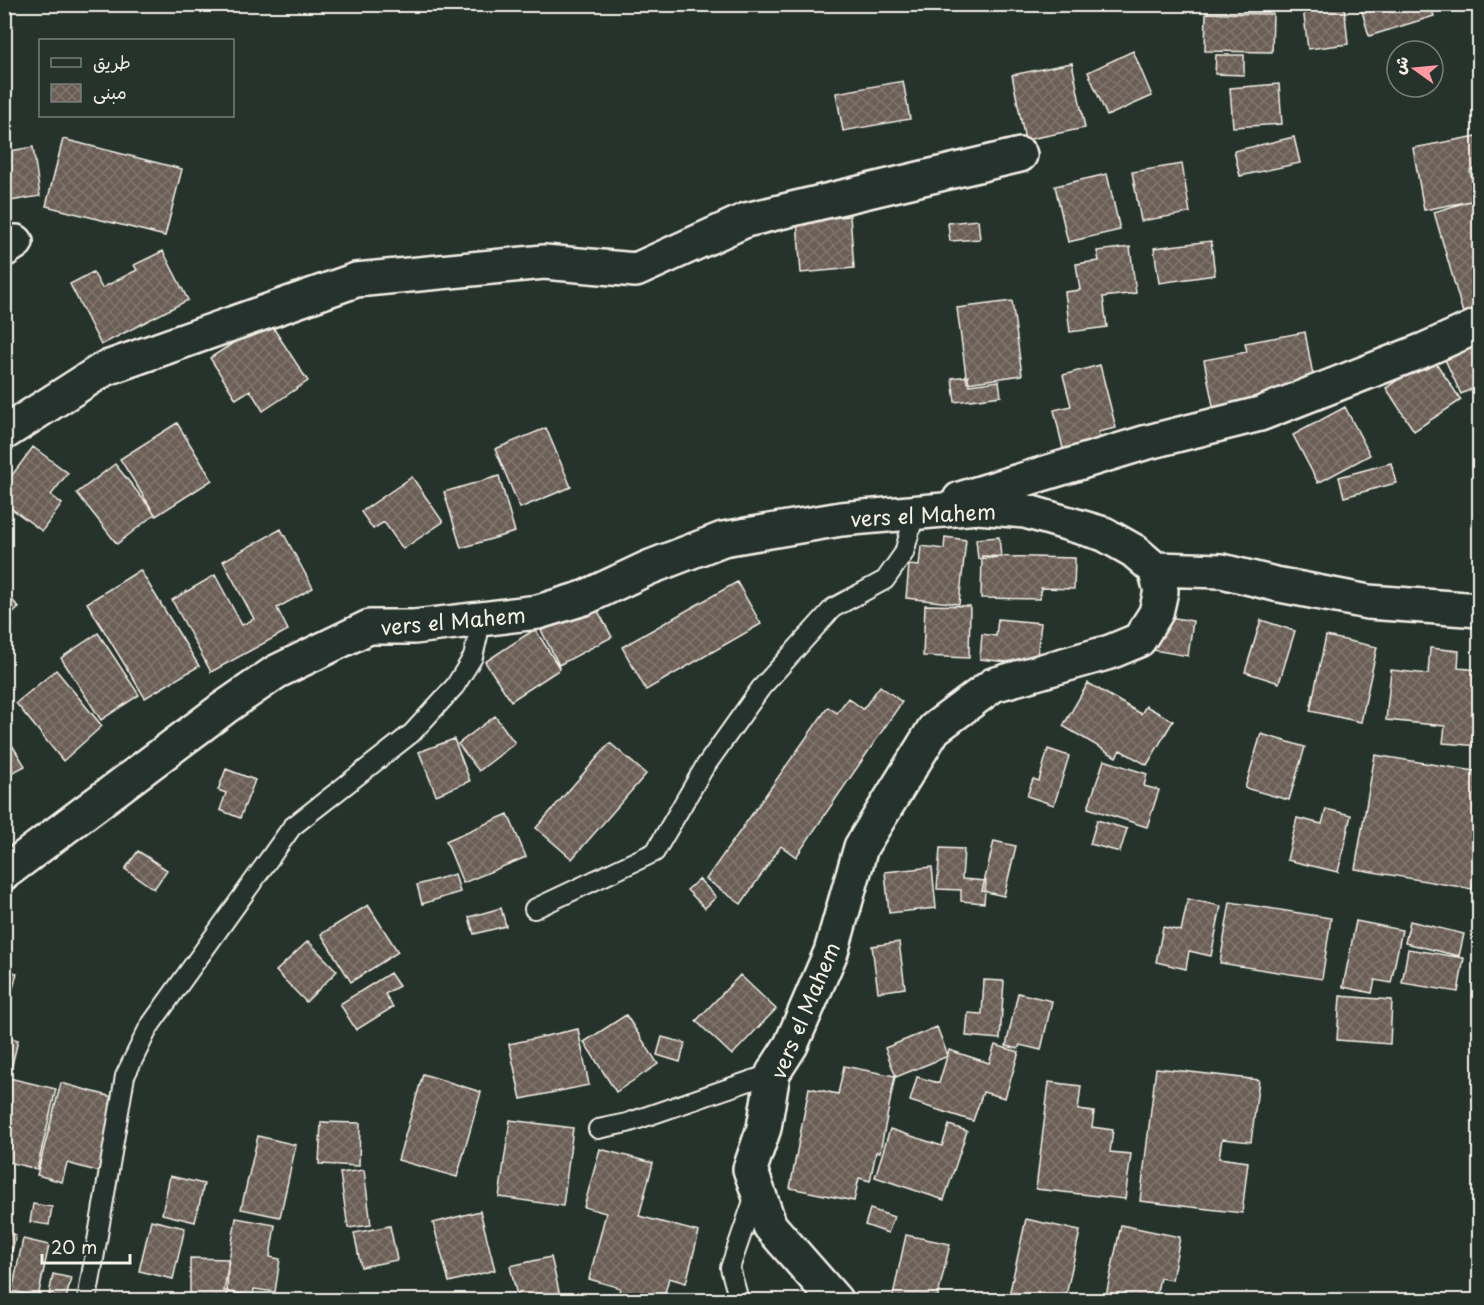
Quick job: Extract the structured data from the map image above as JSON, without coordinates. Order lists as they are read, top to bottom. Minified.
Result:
{"streets":{"street":["vers el Mahem"]},"legend":["طريق","مبنى"],"scale_bar":"20 m","north":"left"}
